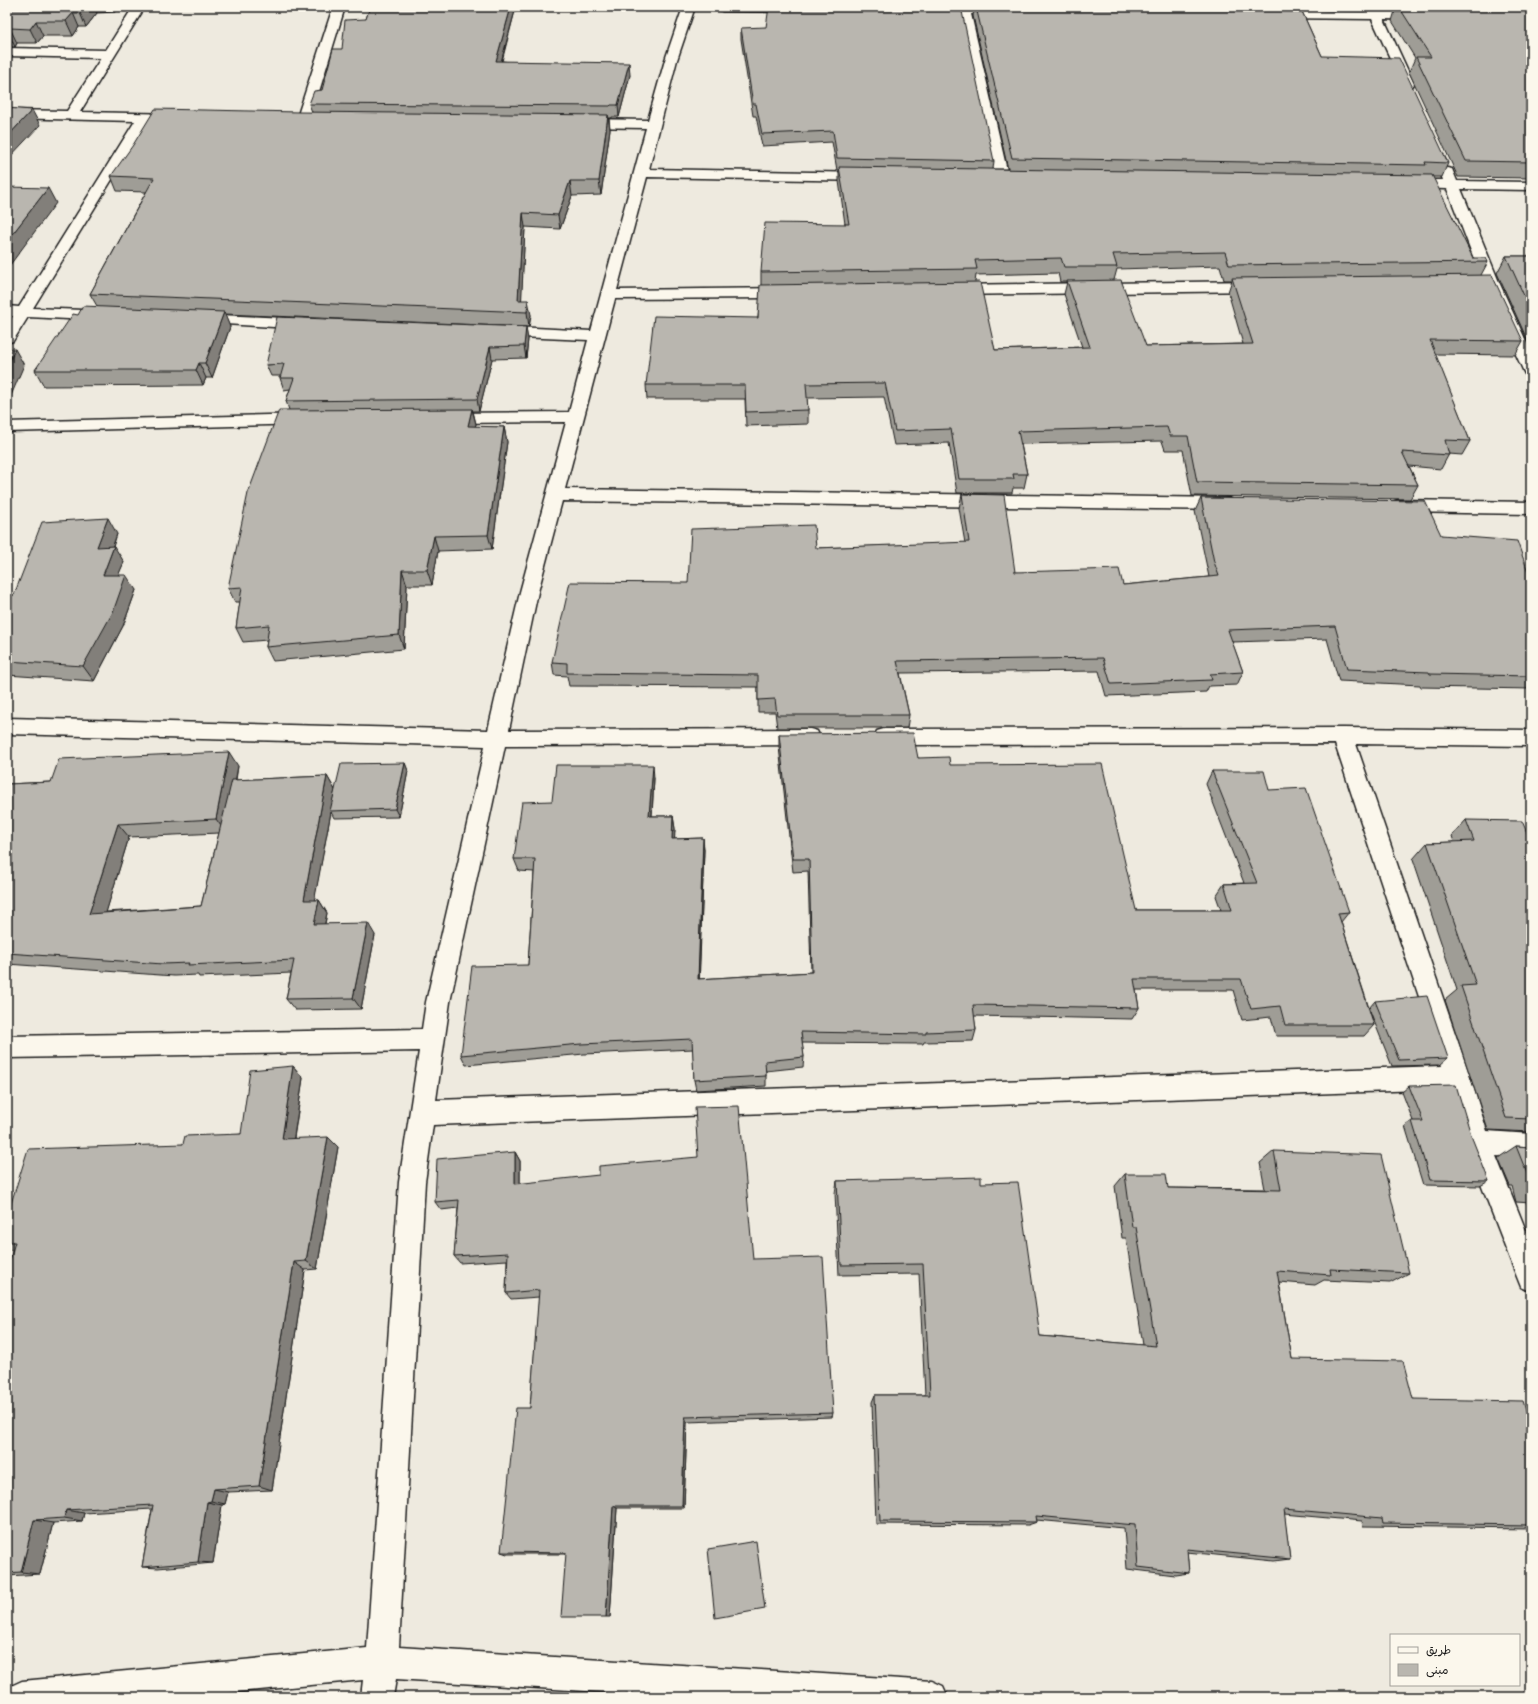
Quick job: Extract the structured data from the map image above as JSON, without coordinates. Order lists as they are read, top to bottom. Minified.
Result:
{"legend":["طريق","مبنى"]}
